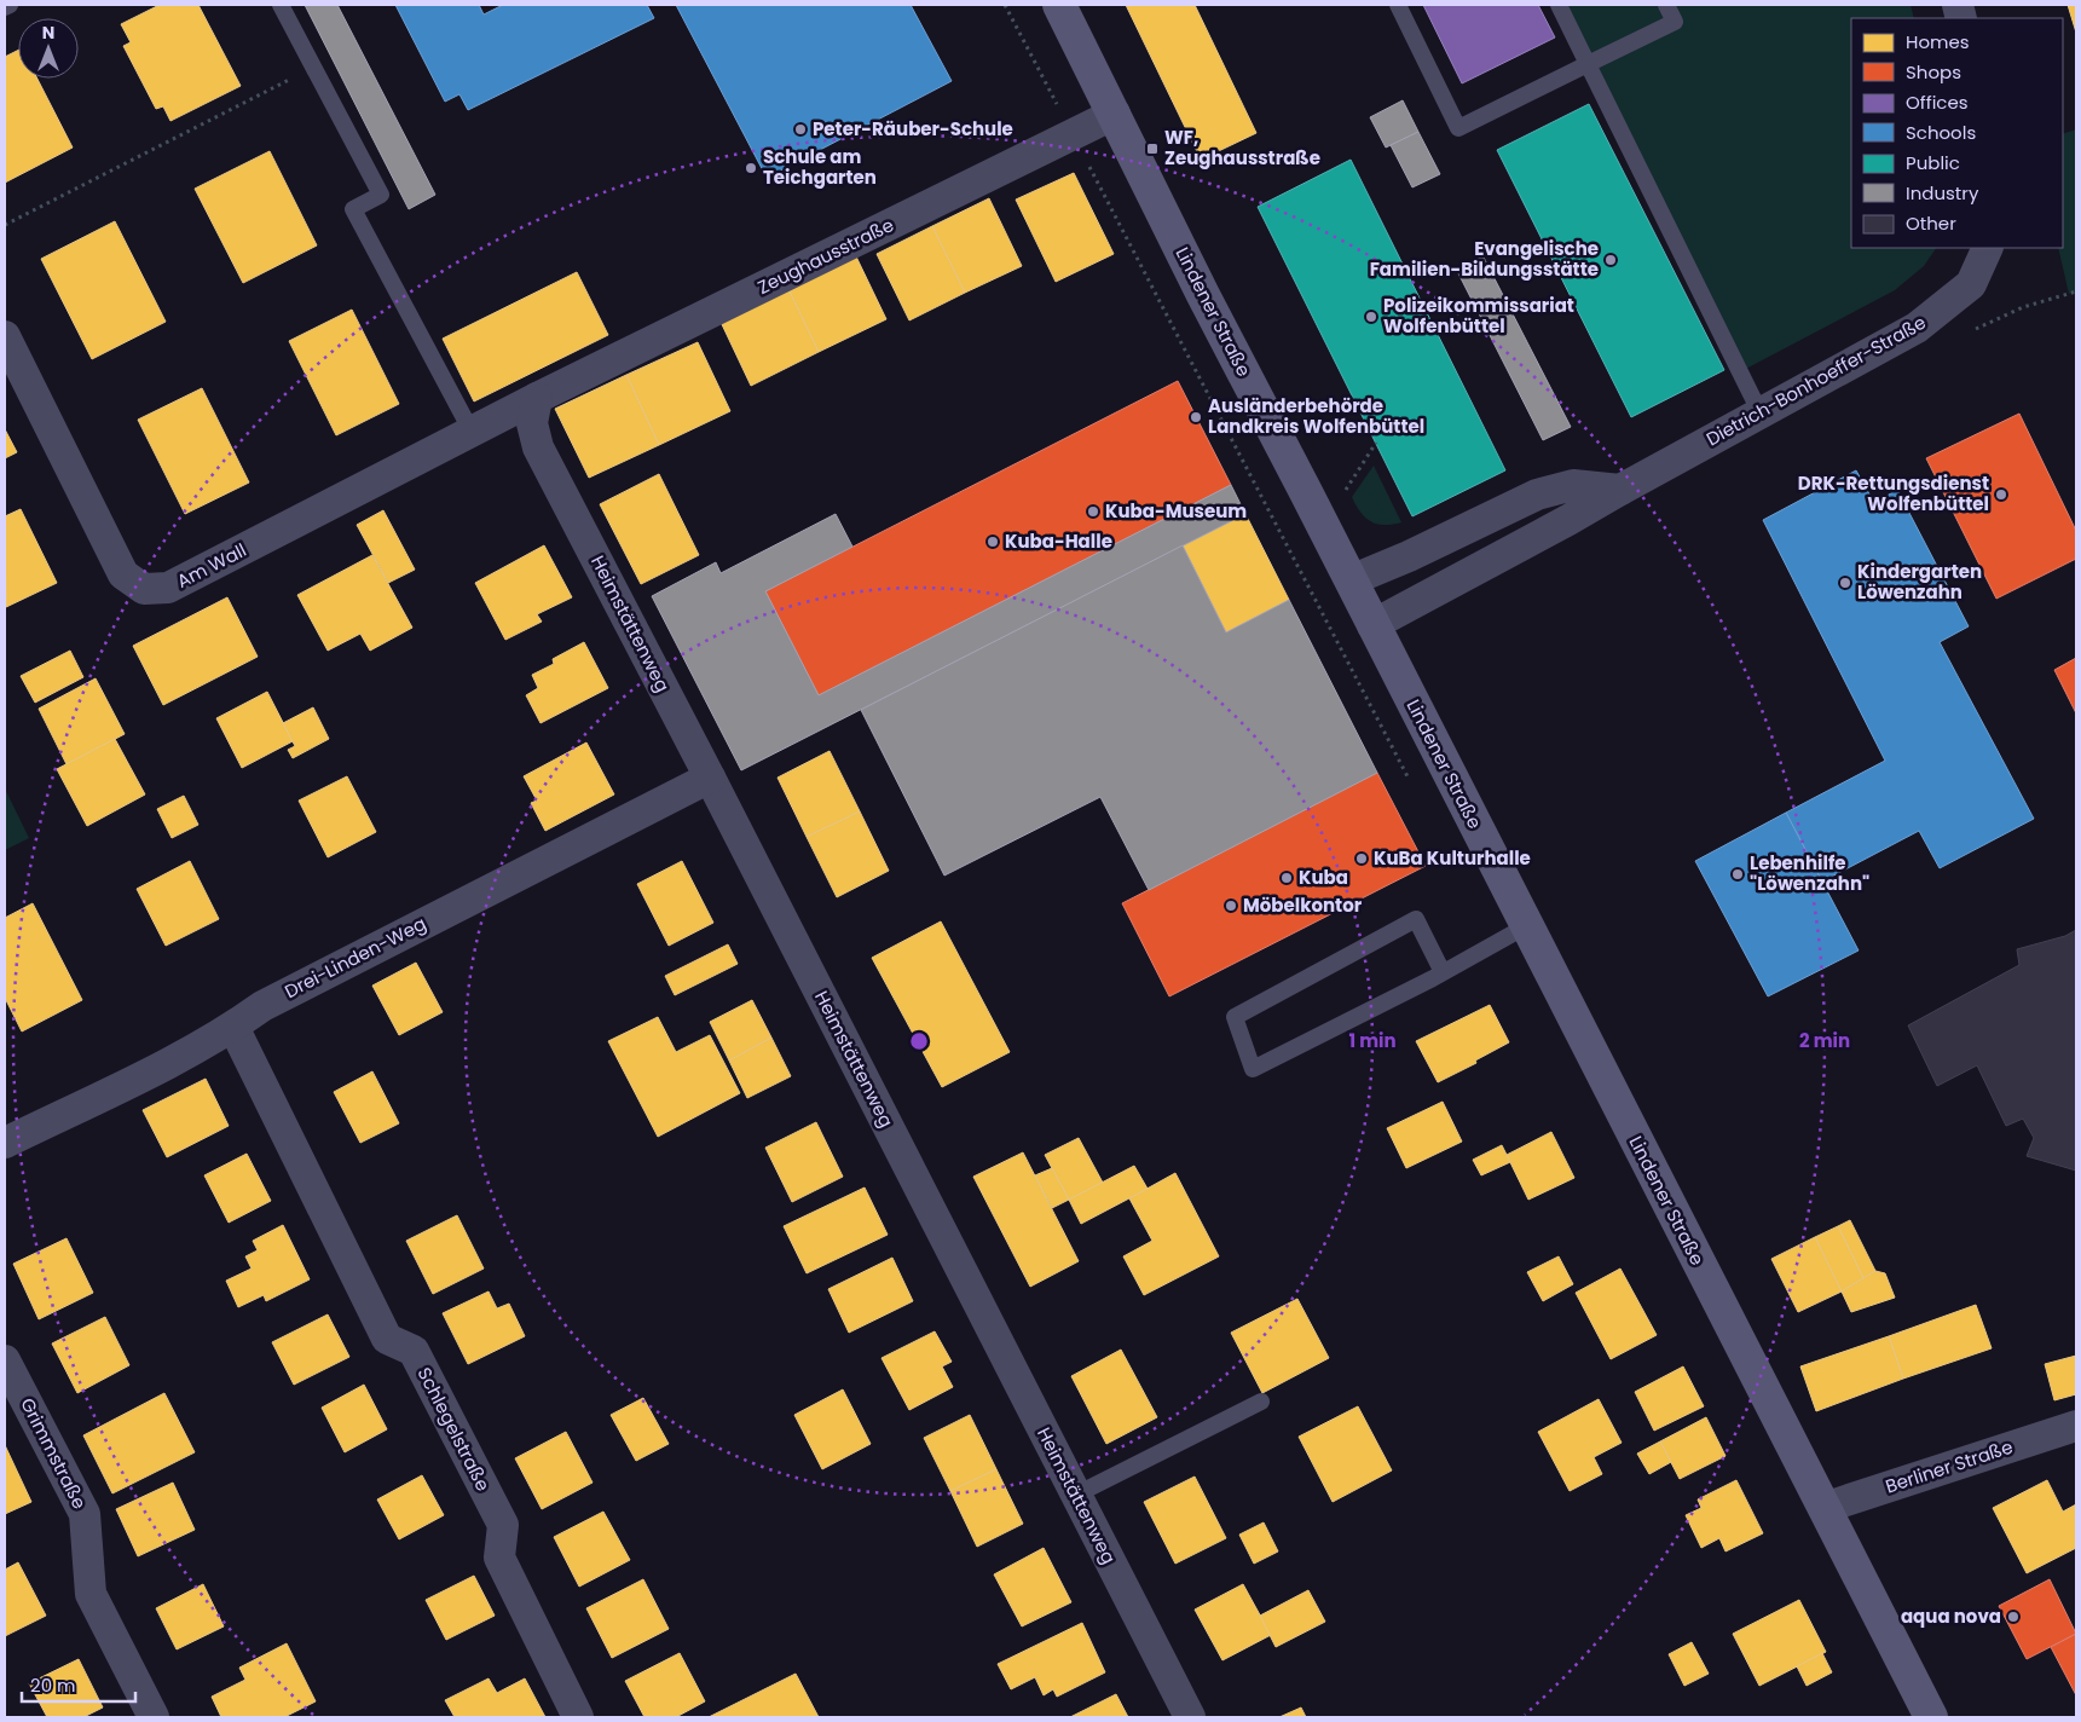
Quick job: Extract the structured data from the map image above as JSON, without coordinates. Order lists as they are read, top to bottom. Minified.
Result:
{"streets":{"main road":["Lindener Straße"],"street":["Zeughausstraße","Dietrich-Bonhoeffer-Straße","Am Wall","Heimstättenweg","Drei-Linden-Weg","Schlegelstraße","Grimmstraße","Berliner Straße"]},"crossings":[["Zeughausstraße","Lindener Straße"],["Zeughausstraße","Am Wall"],["Zeughausstraße","Heimstättenweg"],["Lindener Straße","Dietrich-Bonhoeffer-Straße"],["Lindener Straße","Berliner Straße"],["Am Wall","Heimstättenweg"],["Heimstättenweg","Drei-Linden-Weg"],["Drei-Linden-Weg","Schlegelstraße"]],"places":{"other":["Peter-Räuber-Schule","Schule am Teichgarten","Evangelische Familien-Bildungsstätte","Polizeikommissariat Wolfenbüttel","Ausländerbehörde Landkreis Wolfenbüttel","DRK-Rettungsdienst Wolfenbüttel","Kuba-Museum","Kuba-Halle","Kindergarten Löwenzahn","KuBa Kulturhalle","Lebenhilfe \"Löwenzahn\"","Kuba","Möbelkontor","aqua nova"],"transit":["WF, Zeughausstraße"]},"legend":["Homes","Shops","Offices","Schools","Public","Industry","Other"],"scale_bar":"20 m","north":"top","rings":["1 min","2 min"]}
